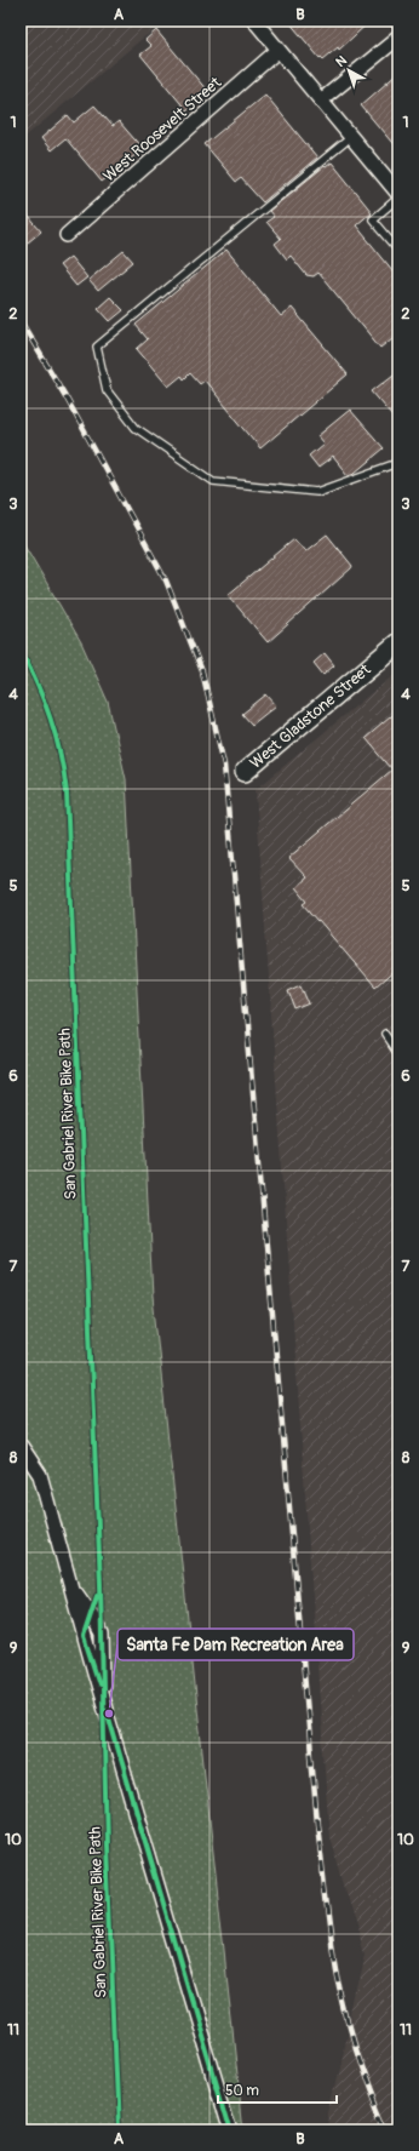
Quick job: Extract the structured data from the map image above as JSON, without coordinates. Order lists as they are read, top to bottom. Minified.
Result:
{"streets":{"street":["West Roosevelt Street","West Gladstone Street"],"cycle path":["San Gabriel River Bike Path"]},"places":["Santa Fe Dam Recreation Area"],"scale_bar":"50 m","north":"top left","grid":{"columns":["A","B"],"rows":["1","2","3","4","5","6","7","8","9","10","11"]}}
